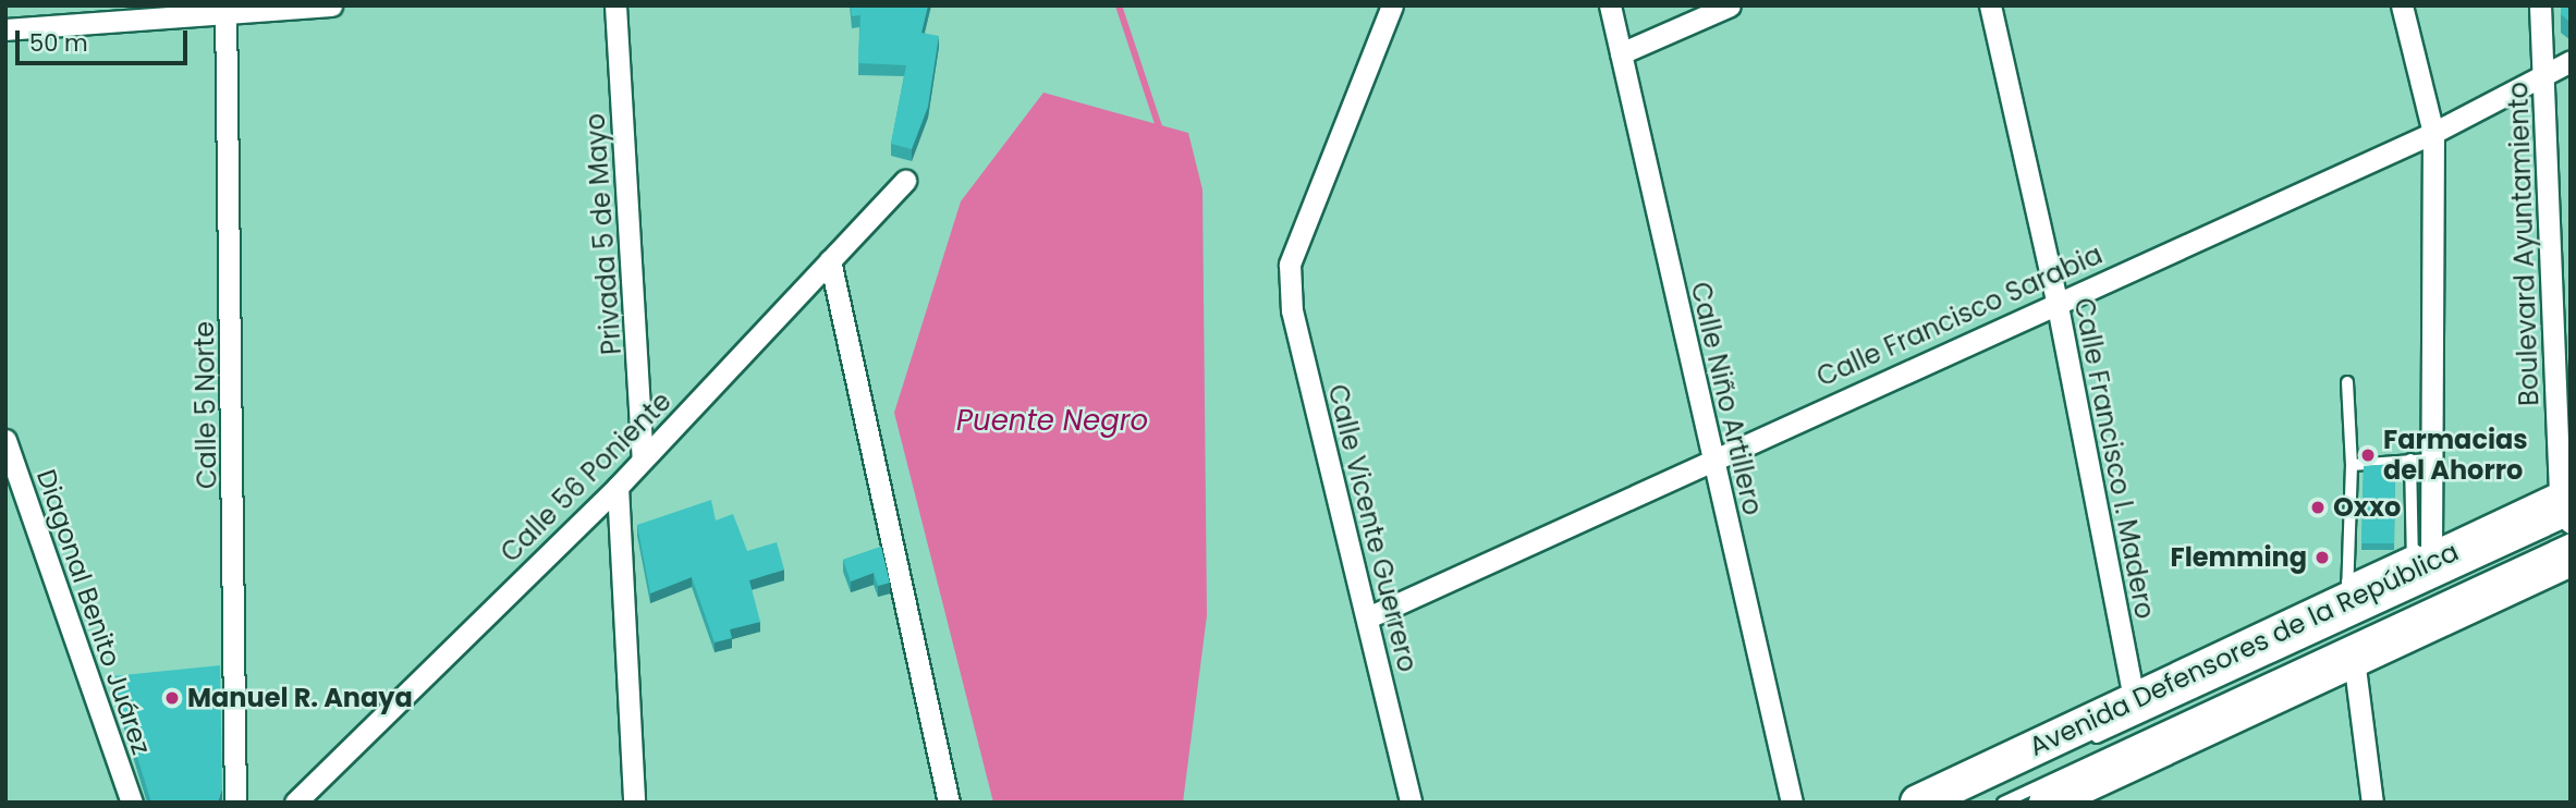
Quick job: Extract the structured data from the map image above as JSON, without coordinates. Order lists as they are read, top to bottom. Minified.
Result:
{"streets":{"main road":["Avenida Defensores de la República"],"street":["Privada 5 de Mayo","Boulevard Ayuntamiento","Calle Francisco Sarabia","Calle Niño Artillero","Calle 5 Norte","Calle Francisco I. Madero","Calle 56 Poniente","Calle Vicente Guerrero","Diagonal Benito Juárez"]},"crossings":[["Privada 5 de Mayo","Calle 56 Poniente"],["Boulevard Ayuntamiento","Calle Francisco Sarabia"],["Boulevard Ayuntamiento","Avenida Defensores de la República"],["Calle Francisco Sarabia","Calle Niño Artillero"],["Calle Francisco Sarabia","Calle Francisco I. Madero"],["Calle Francisco Sarabia","Calle Vicente Guerrero"],["Calle Francisco I. Madero","Avenida Defensores de la República"]],"water":["Puente Negro"],"places":["Farmacias del Ahorro","Oxxo","Flemming","Manuel R. Anaya"],"scale_bar":"50 m"}
